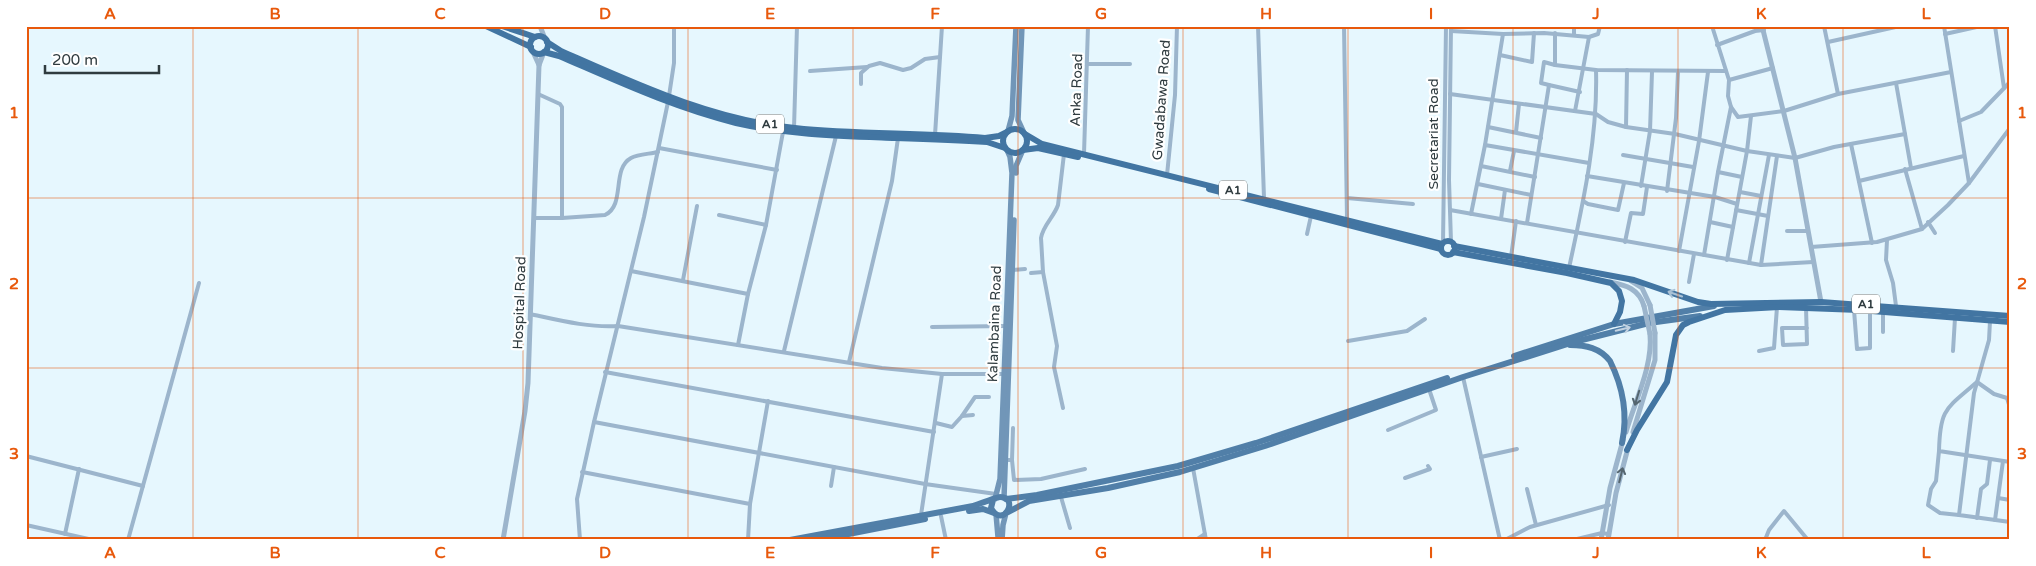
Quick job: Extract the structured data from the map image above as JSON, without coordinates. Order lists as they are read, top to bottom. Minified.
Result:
{"streets":{"highway":["A1"],"main road":["Kalambaina Road"],"street":["Anka Road","Gwadabawa Road","Secretariat Road","Hospital Road"]},"crossings":[["Anka Road","A1"],["Gwadabawa Road","A1"],["A1","Secretariat Road"],["A1","Kalambaina Road"]],"scale_bar":"200 m","grid":{"columns":["A","B","C","D","E","F","G","H","I","J","K","L"],"rows":["1","2","3"]}}
